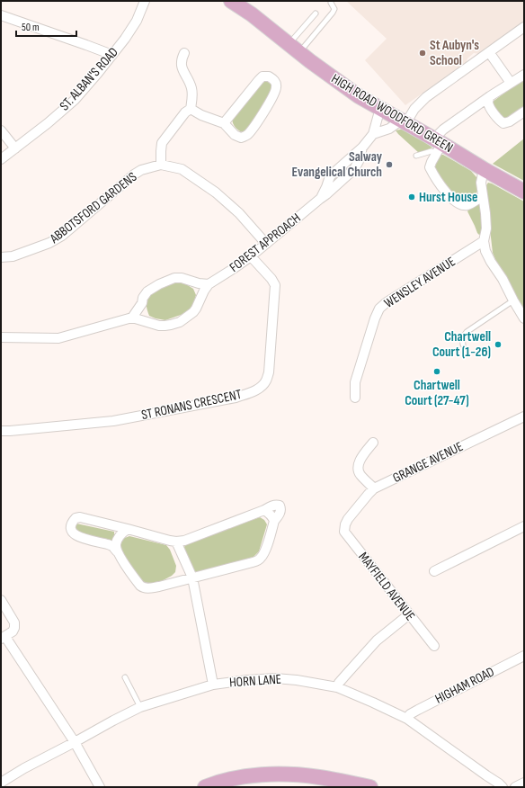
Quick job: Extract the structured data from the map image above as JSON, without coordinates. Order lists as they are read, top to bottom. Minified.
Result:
{"streets":{"main road":["HIGH ROAD WOODFORD GREEN"],"street":["ST. ALBAN'S ROAD","ABBOTSFORD GARDENS","FOREST APPROACH","WENSLEY AVENUE","ST RONANS CRESCENT","GRANGE AVENUE","MAYFIELD AVENUE","HORN LANE","HIGHAM ROAD"]},"crossings":[["HIGH ROAD WOODFORD GREEN","FOREST APPROACH"],["ABBOTSFORD GARDENS","FOREST APPROACH"],["FOREST APPROACH","ST RONANS CRESCENT"],["GRANGE AVENUE","MAYFIELD AVENUE"],["HORN LANE","HIGHAM ROAD"]],"places":["St Aubyn's School","Salway Evangelical Church","Hurst House","Chartwell Court (1-26)","Chartwell Court (27-47)"],"scale_bar":"50 m"}
